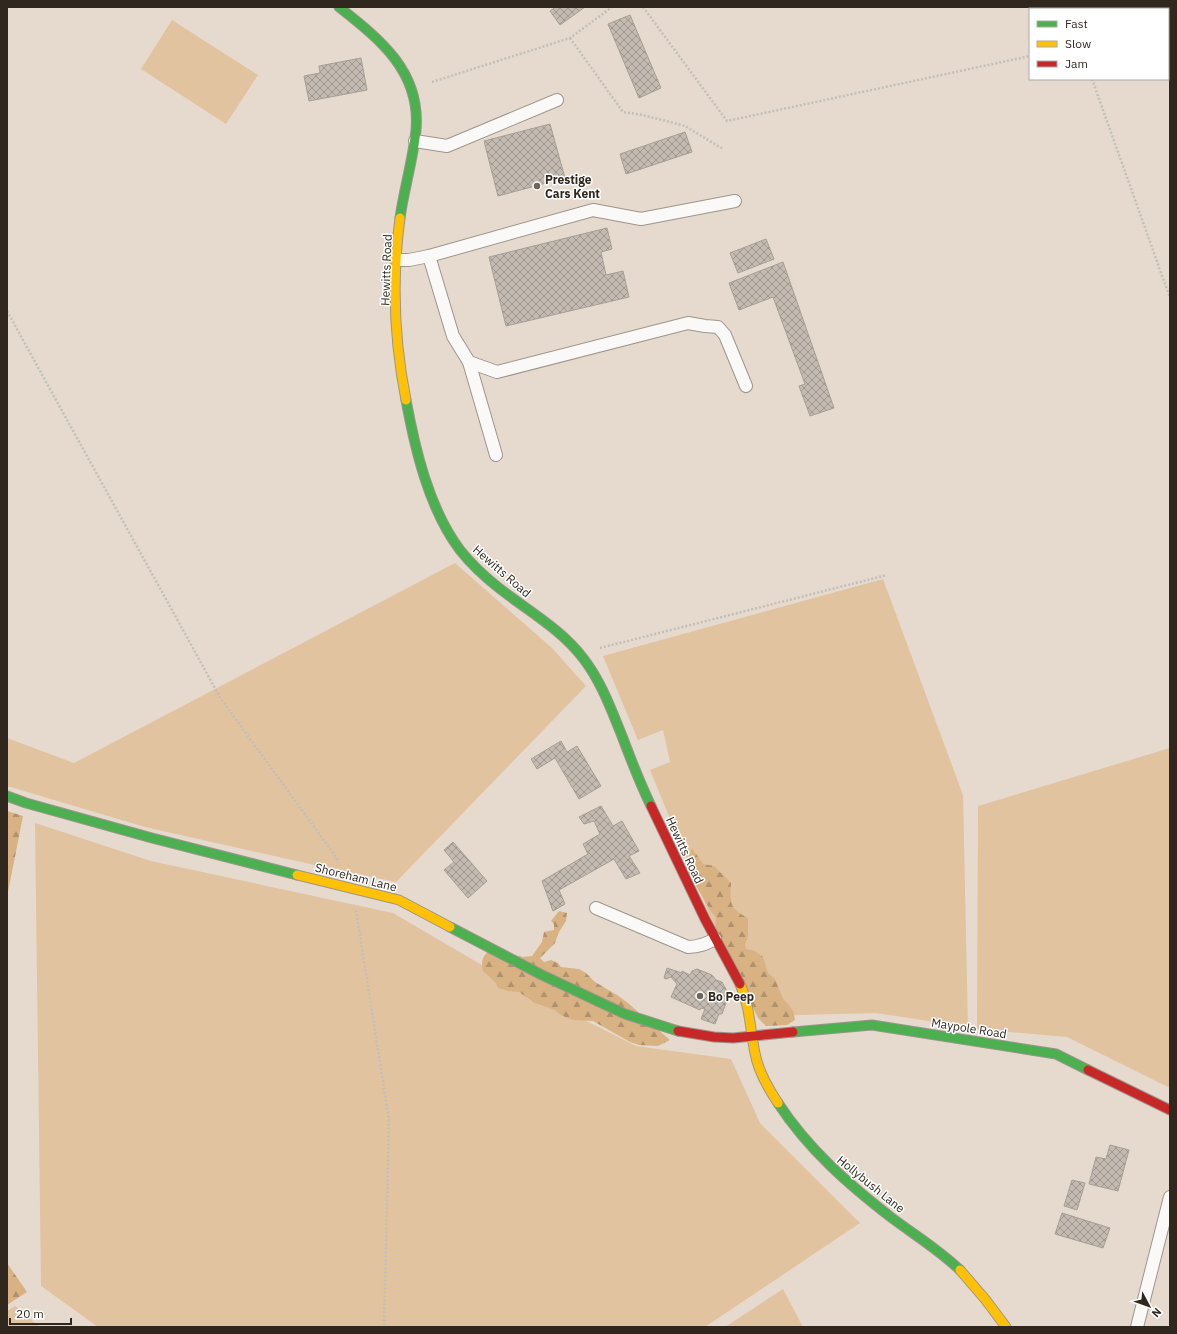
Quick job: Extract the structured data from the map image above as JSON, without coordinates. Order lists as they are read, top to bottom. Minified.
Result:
{"streets":{"street":["Hewitts Road","Shoreham Lane","Maypole Road","Hollybush Lane"]},"crossings":[["Hewitts Road","Shoreham Lane"],["Hewitts Road","Maypole Road"],["Hewitts Road","Hollybush Lane"],["Shoreham Lane","Maypole Road"],["Shoreham Lane","Hollybush Lane"],["Maypole Road","Hollybush Lane"]],"places":["Prestige Cars Kent","Bo Peep"],"legend":["Fast","Slow","Jam"],"scale_bar":"20 m","north":"bottom right"}
